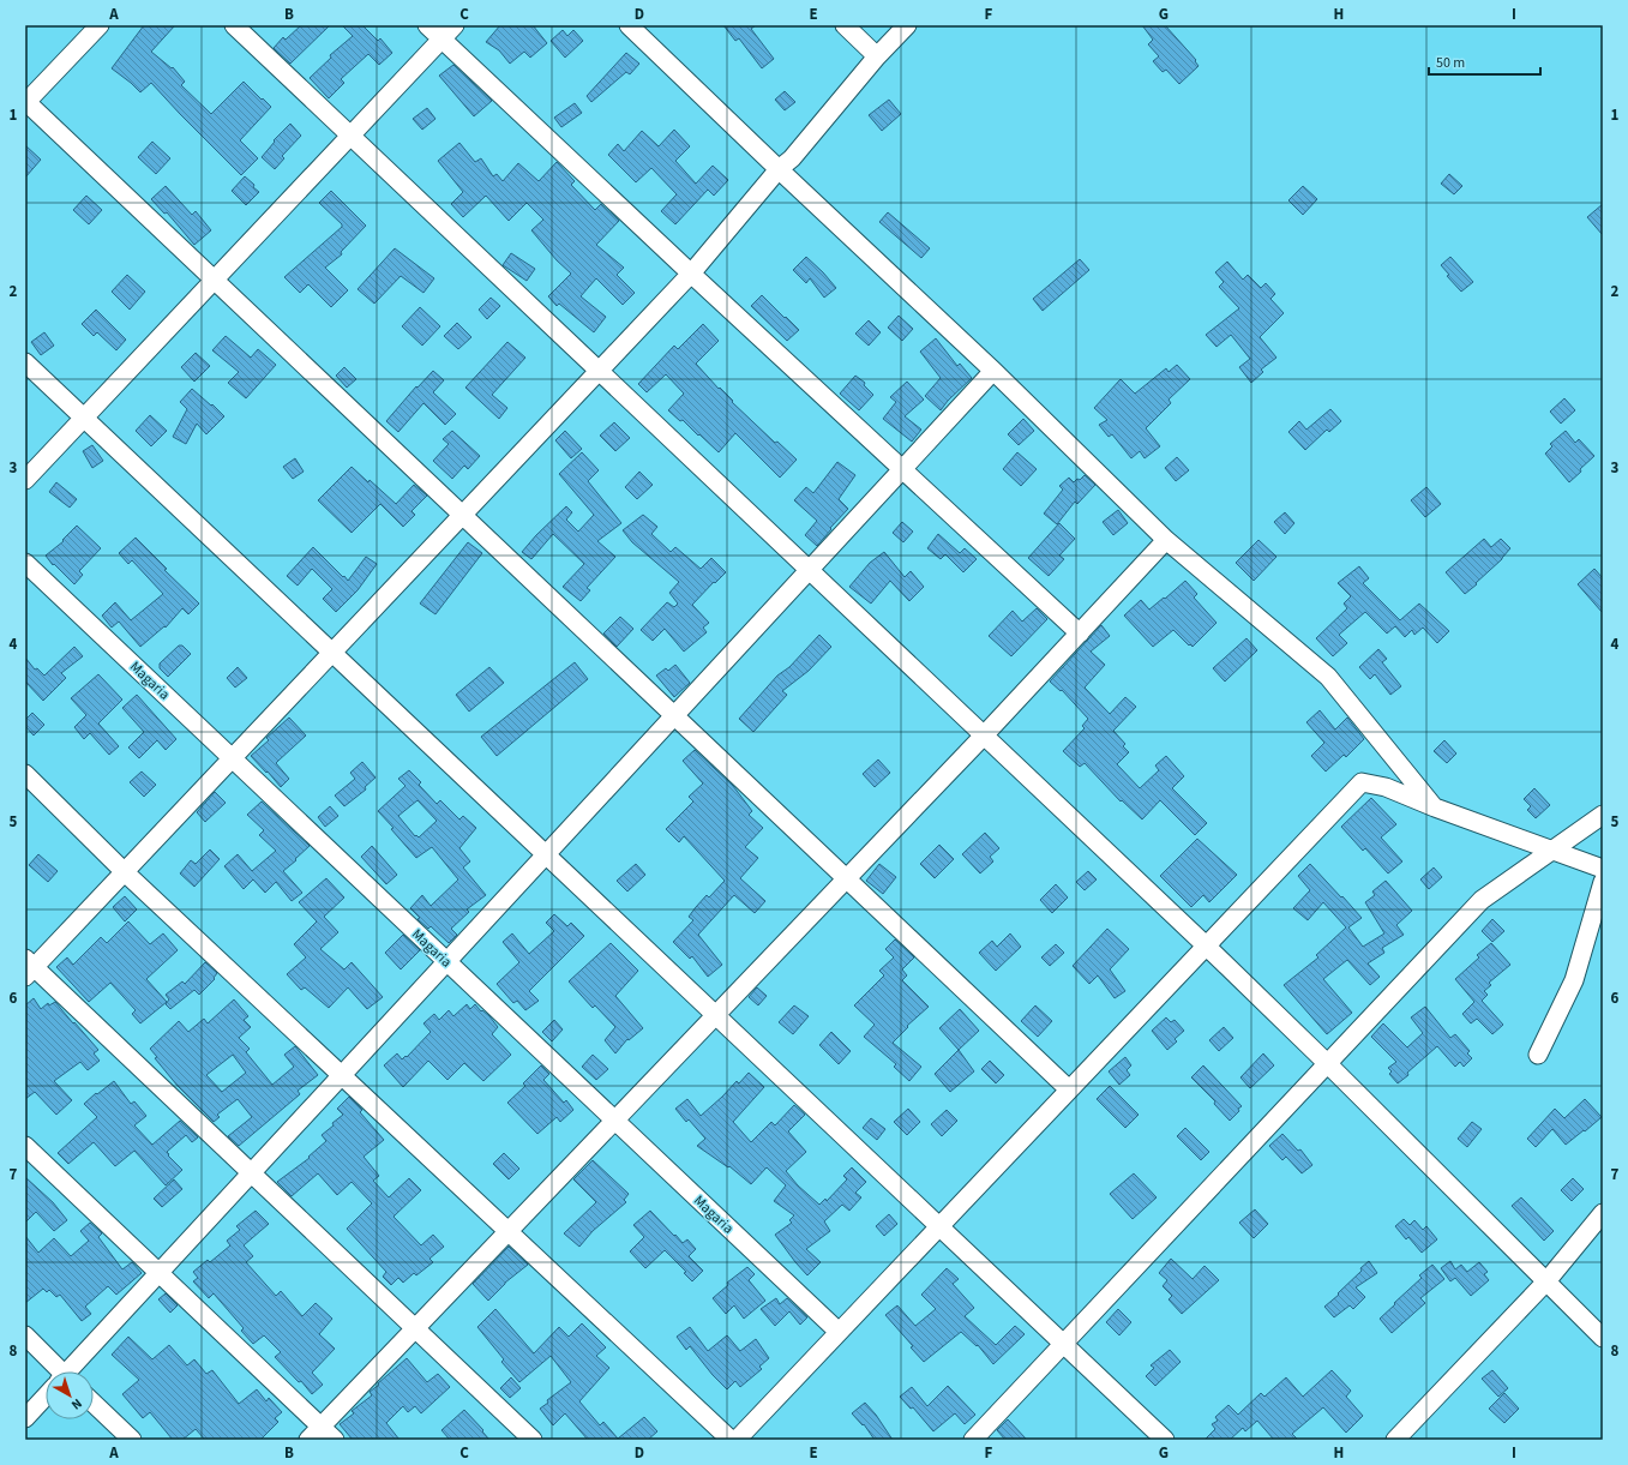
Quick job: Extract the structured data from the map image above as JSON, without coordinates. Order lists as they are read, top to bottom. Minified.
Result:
{"streets":{"street":["Magaria"]},"scale_bar":"50 m","north":"bottom right","grid":{"columns":["A","B","C","D","E","F","G","H","I"],"rows":["1","2","3","4","5","6","7","8"]}}
